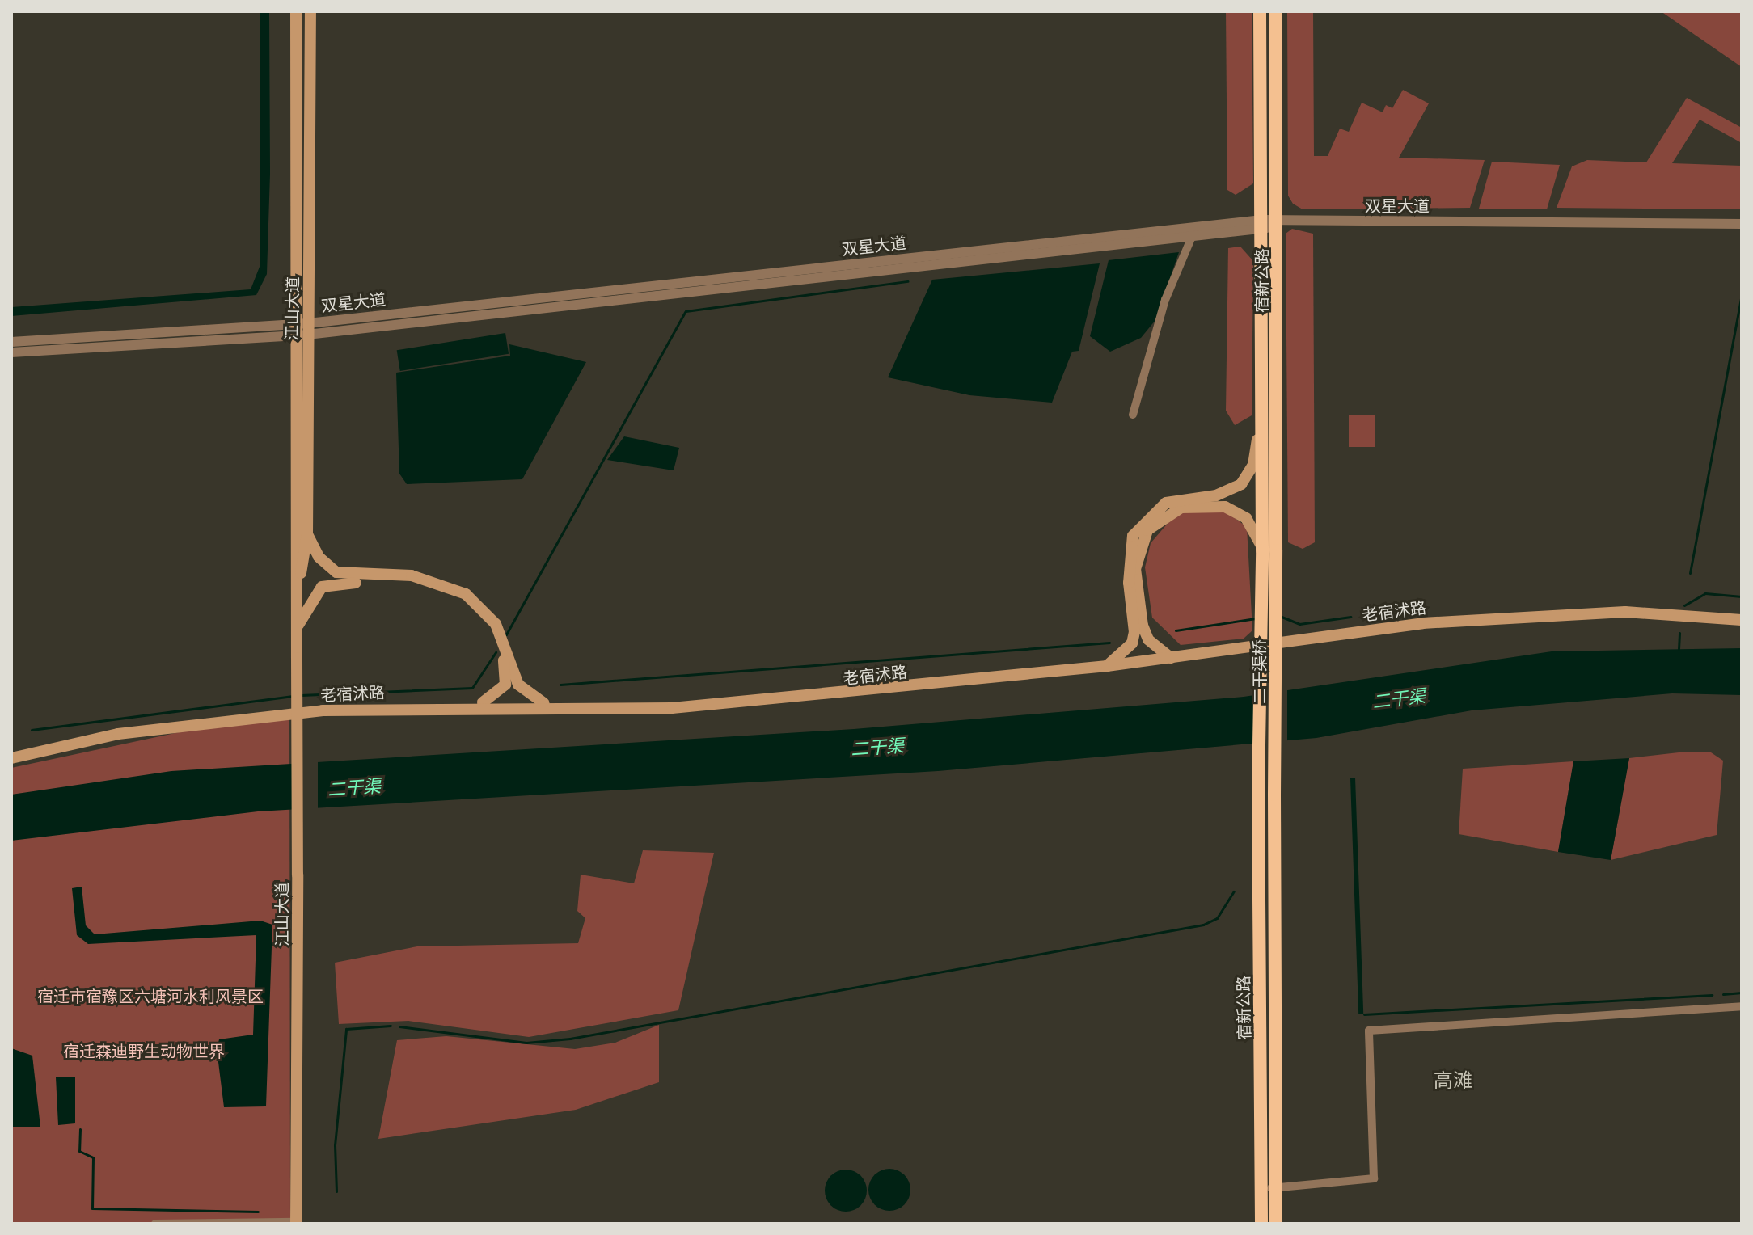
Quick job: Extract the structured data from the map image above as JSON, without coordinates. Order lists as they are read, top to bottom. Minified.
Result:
{"streets":{"highway":["宿新公路","二干渠桥"],"main road":["江山大道","老宿沭路"],"street":["双星大道"]},"crossings":[["双星大道","宿新公路"],["双星大道","江山大道"],["宿新公路","二干渠桥"]],"districts":["高滩"],"water":["二干渠"],"parks":["宿迁市宿豫区六塘河水利风景区","宿迁森迪野生动物世界"]}
